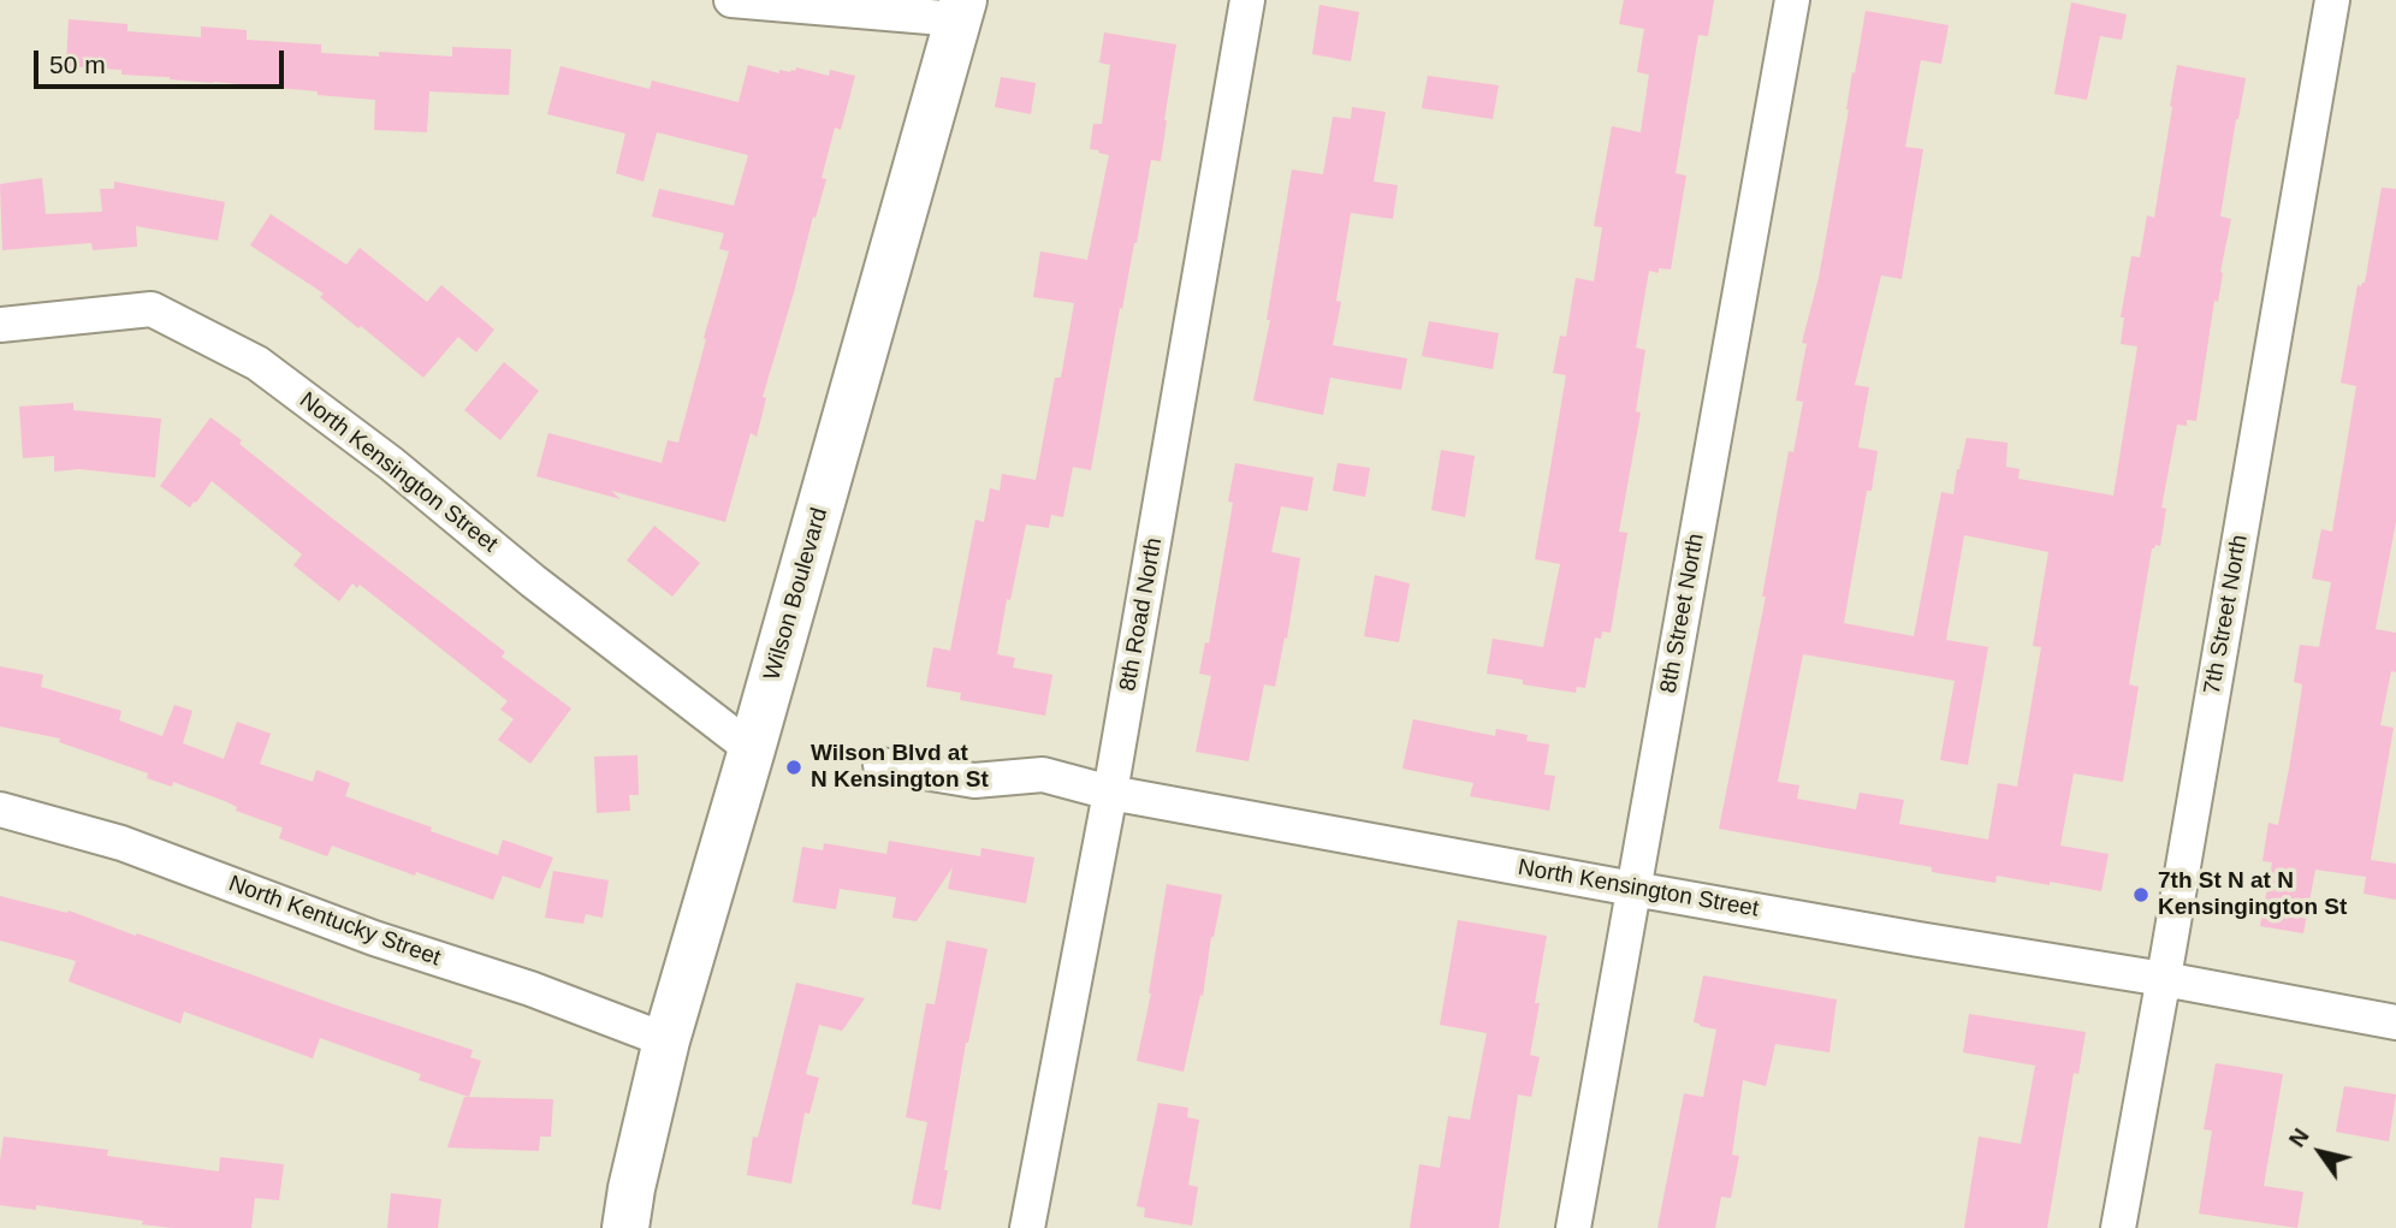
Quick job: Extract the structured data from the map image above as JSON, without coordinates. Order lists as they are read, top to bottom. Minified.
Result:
{"streets":{"main road":["Wilson Boulevard"],"street":["North Kensington Street","8th Street North","8th Road North","7th Street North","North Kentucky Street"]},"crossings":[["North Kensington Street","Wilson Boulevard"],["North Kensington Street","8th Street North"],["North Kensington Street","8th Road North"],["North Kensington Street","7th Street North"],["Wilson Boulevard","North Kentucky Street"]],"places":["Wilson Blvd at N Kensington St","7th St N at N Kensingington St"],"scale_bar":"50 m","north":"top left"}
